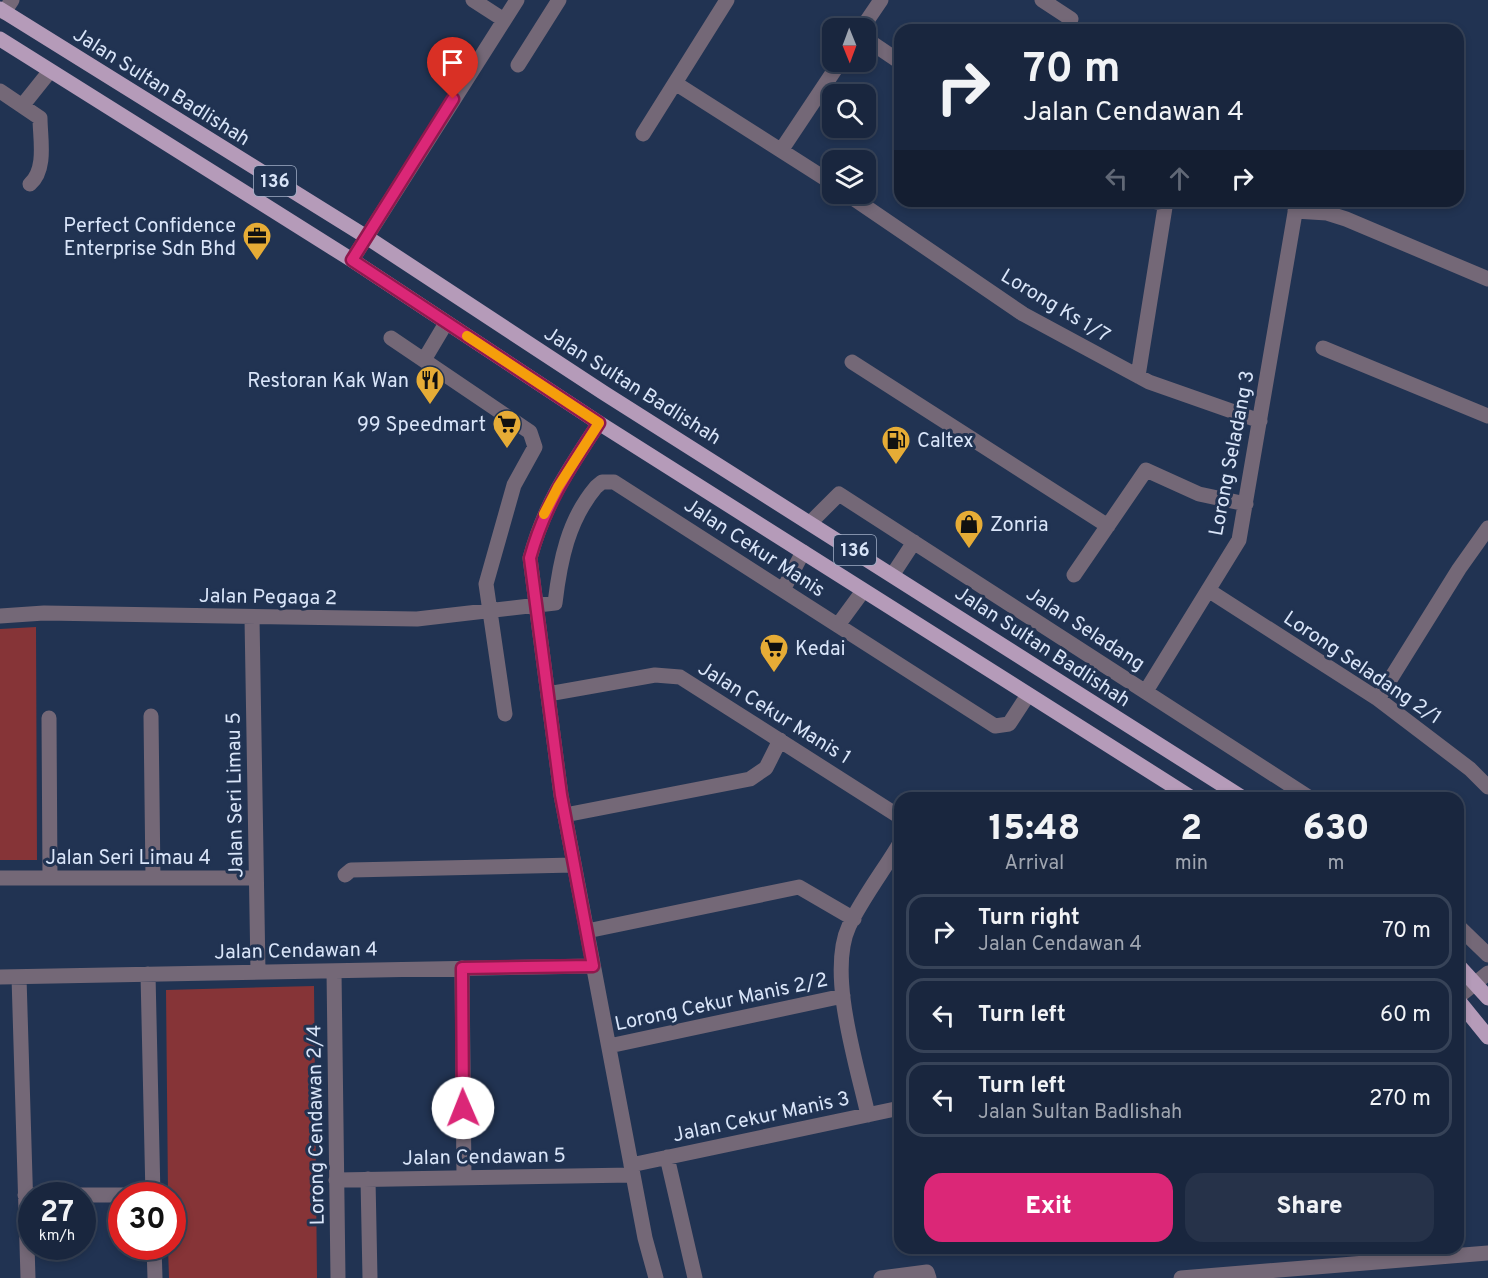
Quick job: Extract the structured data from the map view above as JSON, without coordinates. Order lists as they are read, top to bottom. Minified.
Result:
{"streets":{"main road":["Jalan Sultan Badlishah","136"],"street":["Lorong Ks 1/7","Lorong Seladang 3","Jalan Cekur Manis","Jalan Pegaga 2","Jalan Seladang","Lorong Seladang 2/1","Jalan Cekur Manis 1","Jalan Seri Limau 5","Jalan Seri Limau 4","Jalan Cendawan 4","Lorong Cekur Manis 2/2","Jalan Cekur Manis 3","Lorong Cendawan 2/4","Jalan Cendawan 5"]},"crossings":[["Jalan Sultan Badlishah","Jalan Seladang"],["136","Jalan Cekur Manis"],["Lorong Ks 1/7","Lorong Seladang 3"],["Lorong Seladang 3","Jalan Seladang"],["Lorong Seladang 3","Lorong Seladang 2/1"],["Jalan Cekur Manis","Jalan Pegaga 2"],["Jalan Pegaga 2","Jalan Seri Limau 5"],["Jalan Seri Limau 5","Jalan Seri Limau 4"],["Jalan Seri Limau 5","Jalan Cendawan 4"],["Jalan Cendawan 4","Lorong Cendawan 2/4"],["Jalan Cekur Manis 3","Jalan Cendawan 5"],["Lorong Cendawan 2/4","Jalan Cendawan 5"]],"places":{"office":["Perfect Confidence Enterprise Sdn Bhd"],"restaurant":["Restoran Kak Wan"],"supermarket":["99 Speedmart","Kedai"],"fuel station":["Caltex"],"shop":["Zonria"]},"north":"bottom","page":{"turn":["70 m","Jalan Cendawan 4"],"eta":["15:48","Arrival","2","min","630","m"],"list":[{"name":"Turn right","note":"Jalan Cendawan 4","value":"70 m"},{"name":"Turn left","value":"60 m"},{"name":"Turn left","note":"Jalan Sultan Badlishah","value":"270 m"}],"buttons":["Exit","Share"],"speed":"27 km/h","limit":"30"}}
